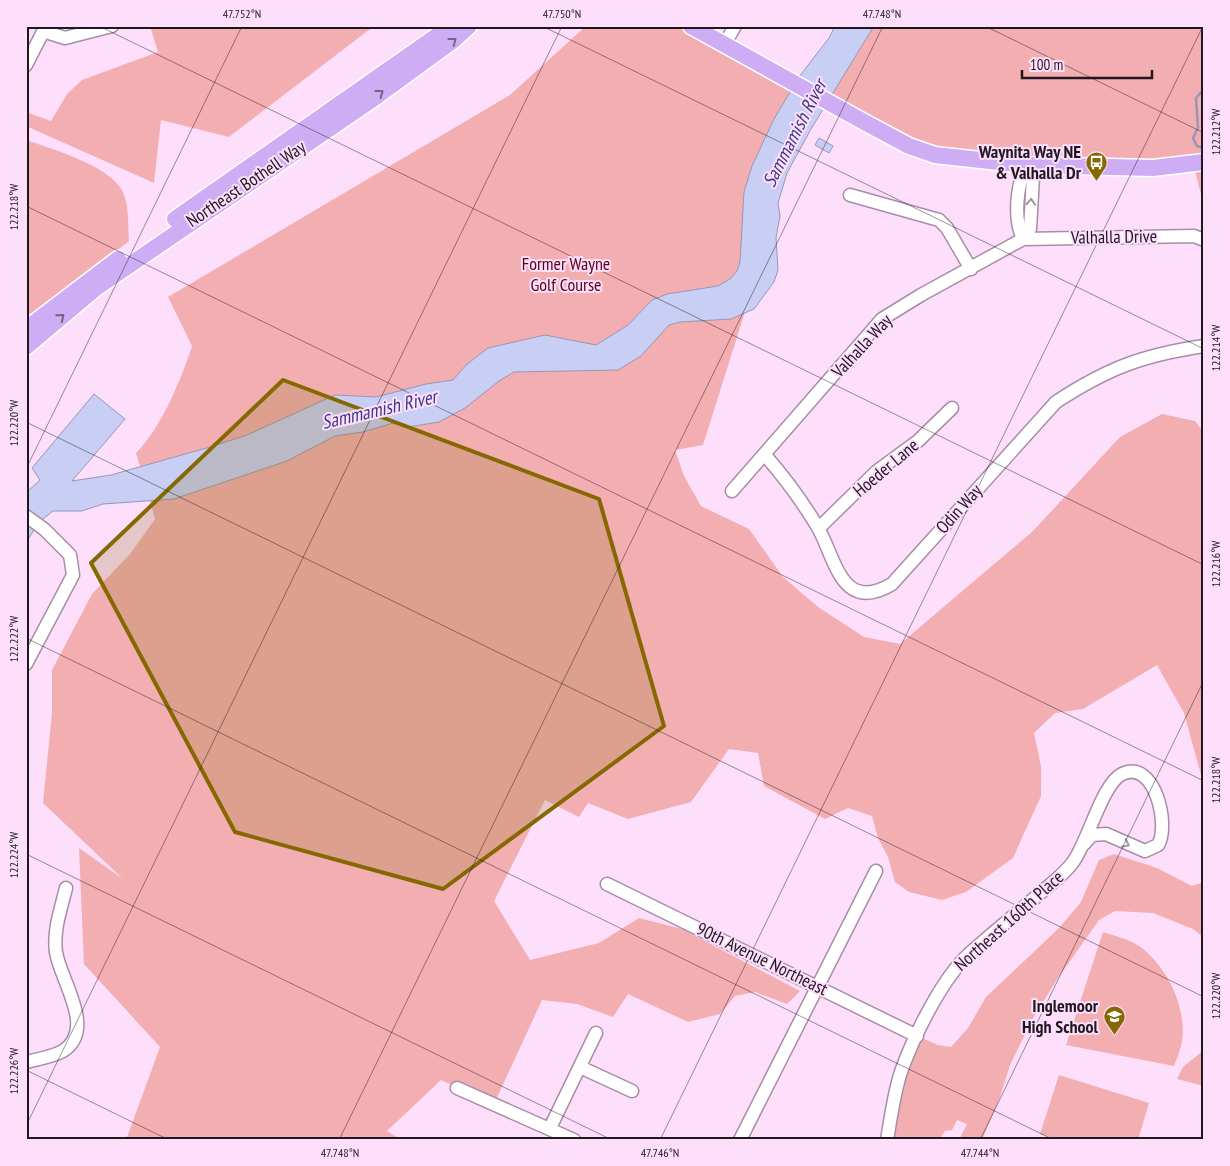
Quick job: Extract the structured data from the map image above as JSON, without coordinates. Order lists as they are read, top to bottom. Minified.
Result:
{"streets":{"main road":["Northeast Bothell Way"],"street":["Valhalla Drive","Valhalla Way","Hoeder Lane","Odin Way","Northeast 160th Place","90th Avenue Northeast"]},"crossings":[["Valhalla Drive","Valhalla Way"],["Valhalla Way","Odin Way"],["Hoeder Lane","Odin Way"],["Northeast 160th Place","90th Avenue Northeast"]],"water":["Sammamish River"],"parks":["Former Wayne Golf Course"],"places":{"bus stop":["Waynita Way NE & Valhalla Dr"],"school or university":["Inglemoor High School"]},"scale_bar":"100 m","coordinates":["47.752°N","47.750°N","47.748°N","122.212°W","122.218°W","122.214°W","122.220°W","122.216°W","122.222°W","122.224°W","122.226°W","47.746°N","47.744°N"]}
